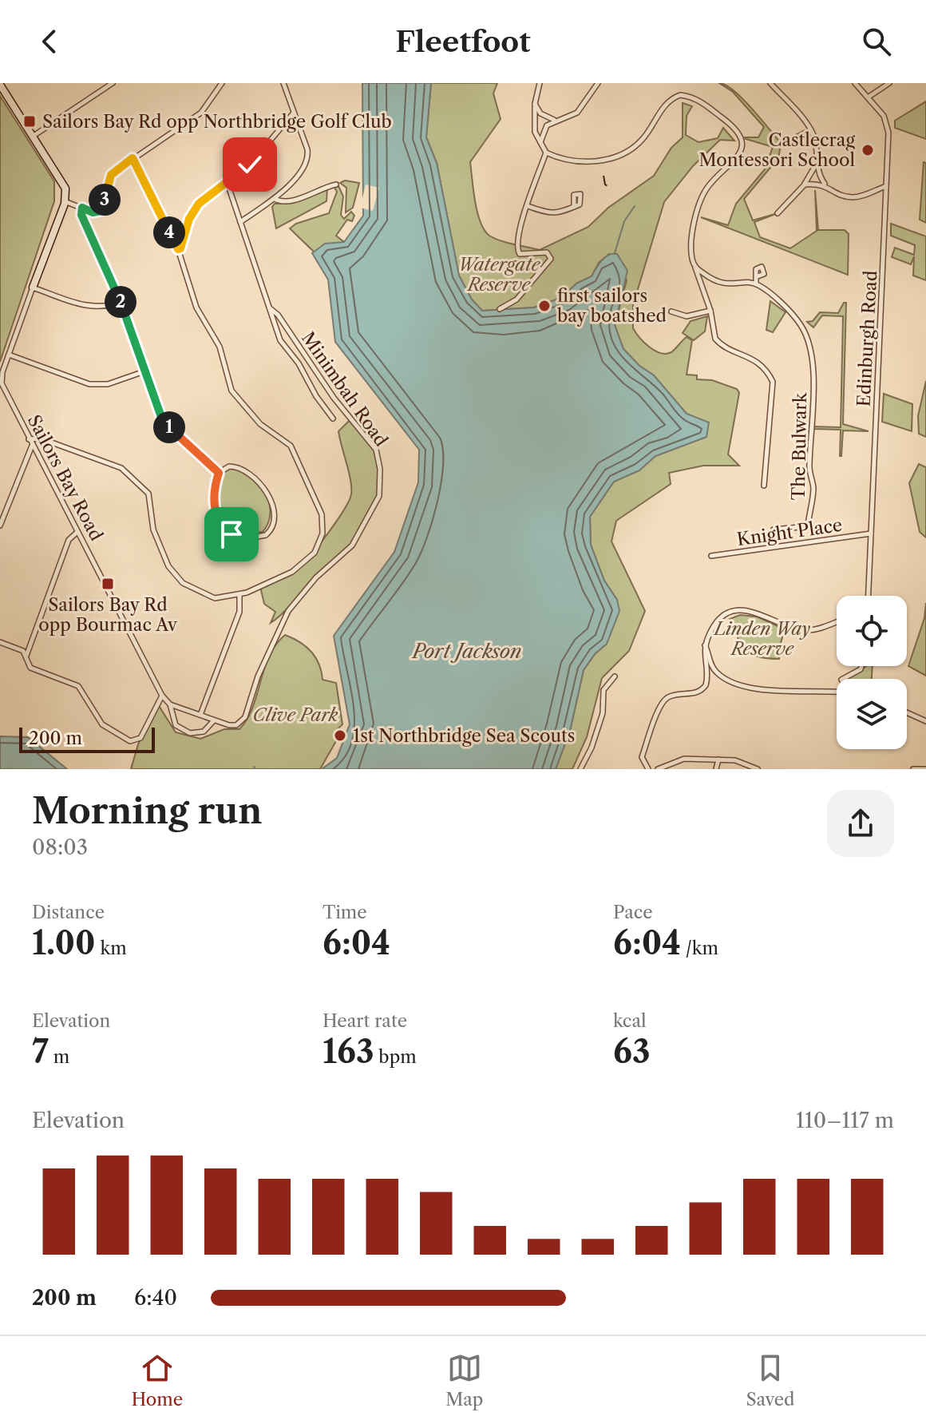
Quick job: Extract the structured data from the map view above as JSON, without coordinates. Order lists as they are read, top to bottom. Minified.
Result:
{"streets":{"street":["Edinburgh Road","Minimbah Road","The Bulwark","Sailors Bay Road","Knight Place"]},"crossings":[["Edinburgh Road","Knight Place"],["Minimbah Road","Sailors Bay Road"]],"water":["Port Jackson"],"parks":["Watergate Reserve","Linden Way Reserve","Clive Park"],"places":{"transit":["Sailors Bay Rd opp Northbridge Golf Club","Sailors Bay Rd opp Bourmac Av"],"other":["Castlecrag Montessori School","first sailors bay boatshed","1st Northbridge Sea Scouts"]},"scale_bar":"200 m","page":{"header":"Fleetfoot","pins":["3","4","2","1"],"scale":"200 m","heading":["Morning run","08:03"],"stats":[["Distance","1.00 km"],["Time","6:04"],["Pace","6:04 /km"],["Elevation","7 m"],["Heart rate","163 bpm"],["kcal","63"]],"chart":["Elevation","110–117 m"],"list":[{"name":"200 m","note":"6:40"}],"tabs":["Home","Map","Saved"]}}
